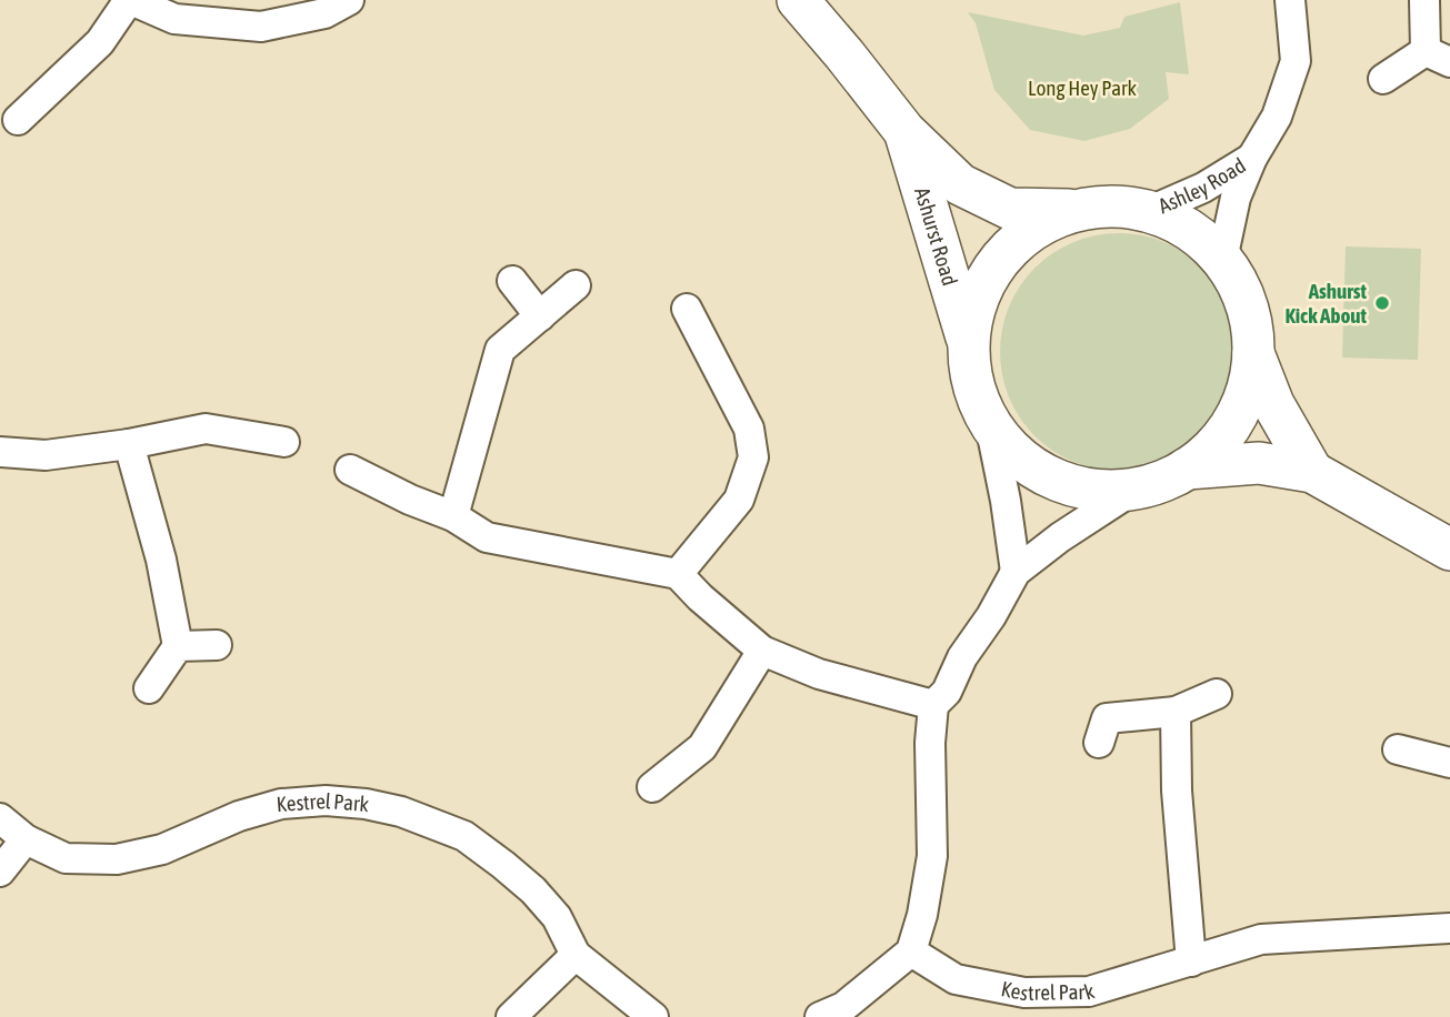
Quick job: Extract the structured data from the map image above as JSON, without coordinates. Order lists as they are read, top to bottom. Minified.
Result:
{"streets":{"street":["Ashley Road","Ashurst Road","Kestrel Park"]},"parks":["Long Hey Park"],"places":["Ashurst Kick About"]}
